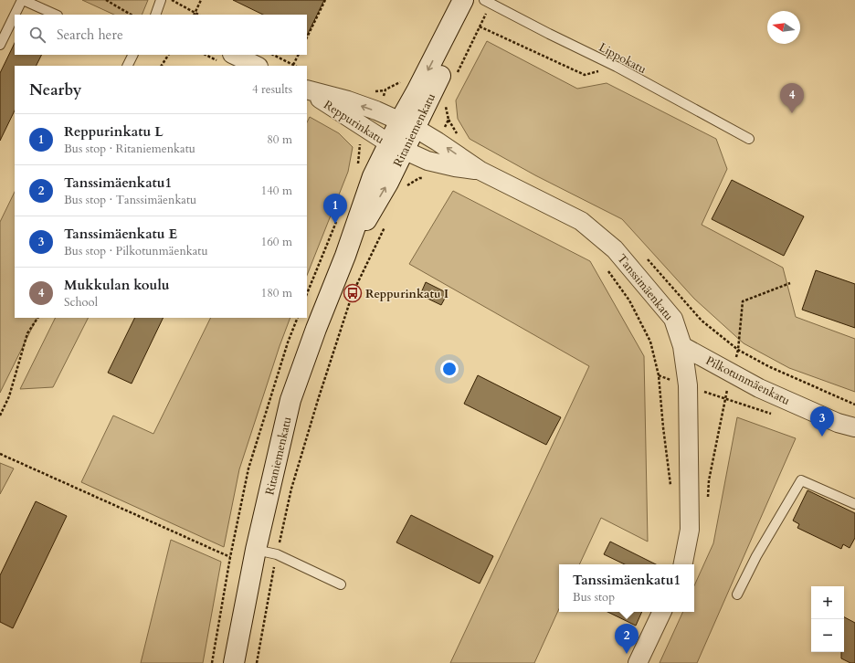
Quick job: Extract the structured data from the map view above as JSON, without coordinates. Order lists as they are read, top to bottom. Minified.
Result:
{"streets":{"street":["Reppurinkatu","Ritaniemenkatu","Tanssimäenkatu","Pilkotunmäenkatu"],"lane":["Lippokatu"]},"crossings":[["Reppurinkatu","Ritaniemenkatu"],["Reppurinkatu","Tanssimäenkatu"],["Ritaniemenkatu","Tanssimäenkatu"],["Tanssimäenkatu","Pilkotunmäenkatu"]],"places":{"bus stop":["Reppurinkatu I"]},"north":"left","page":{"search":"Search here","heading":["Nearby","4 results"],"pins":["4","1","3","2"],"list":[{"mark":"1","name":"Reppurinkatu L","note":"Bus stop · Ritaniemenkatu","value":"80 m"},{"mark":"2","name":"Tanssimäenkatu1","note":"Bus stop · Tanssimäenkatu","value":"140 m"},{"mark":"3","name":"Tanssimäenkatu E","note":"Bus stop · Pilkotunmäenkatu","value":"160 m"},{"mark":"4","name":"Mukkulan koulu","note":"School","value":"180 m"}],"popup":["Tanssimäenkatu1","Bus stop"],"map_buttons":["+","−"]}}
